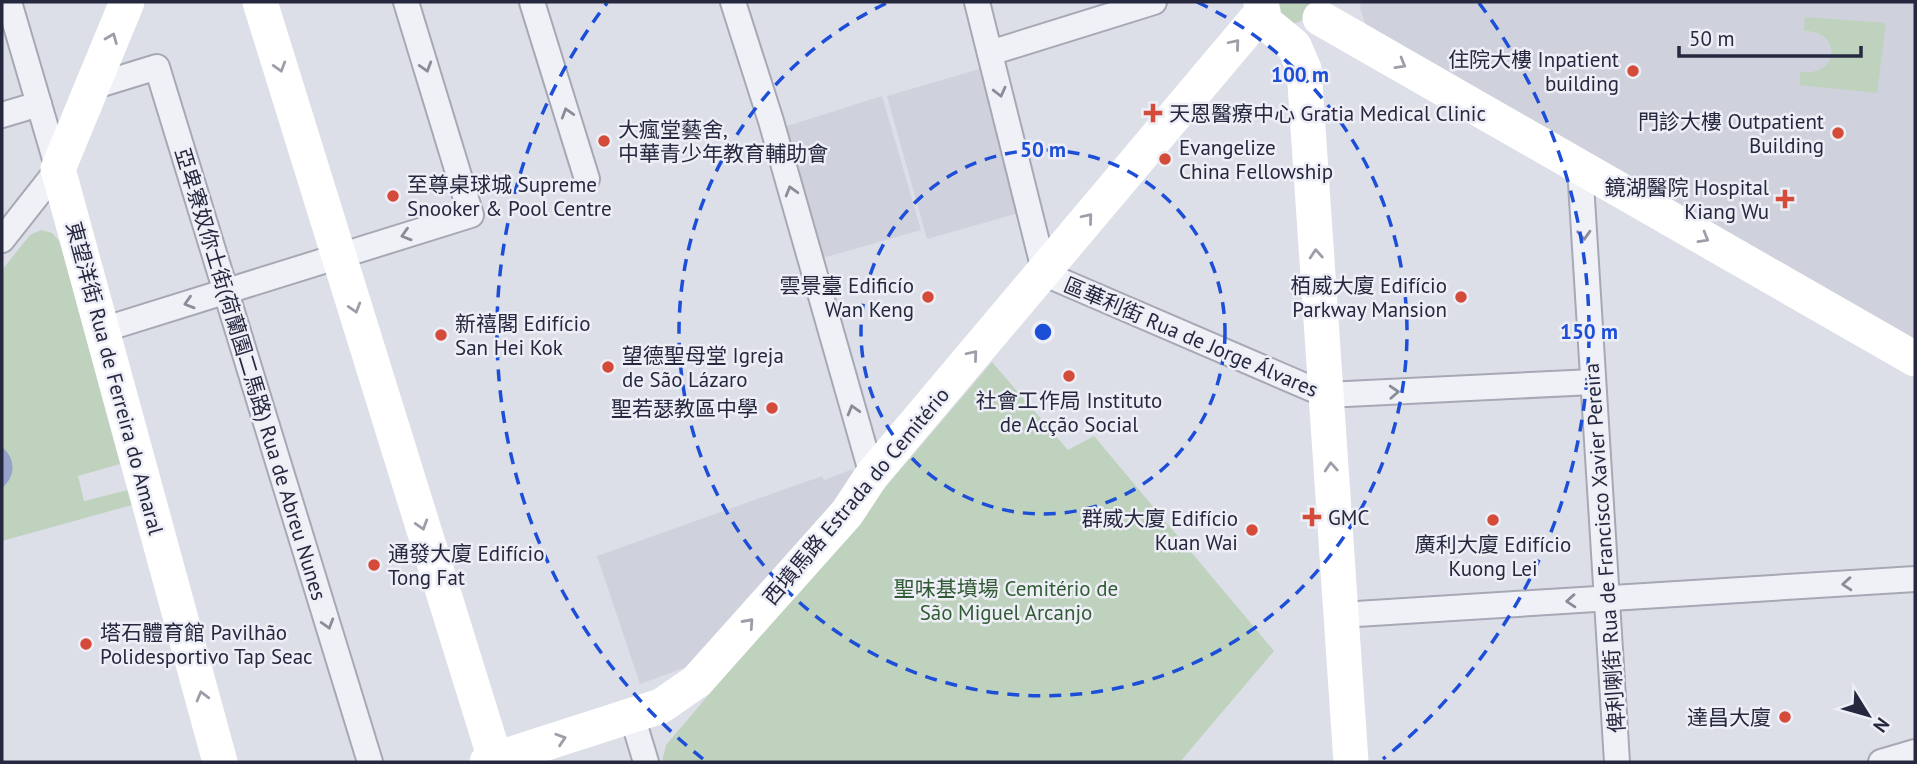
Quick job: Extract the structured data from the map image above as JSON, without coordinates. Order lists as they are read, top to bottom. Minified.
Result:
{"streets":{"street":["區華利街 Rua de Jorge Álvares","亞卑寮奴你士街(荷蘭園二馬路) Rua de Abreu Nunes","東望洋街 Rua de Ferreira do Amaral","西墳馬路 Estrada do Cemitério","俾利喇街 Rua de Francisco Xavier Pereira"]},"crossings":[["區華利街 Rua de Jorge Álvares","西墳馬路 Estrada do Cemitério"],["區華利街 Rua de Jorge Álvares","俾利喇街 Rua de Francisco Xavier Pereira"]],"one_way":["西墳馬路 Estrada do Cemitério","俾利喇街 Rua de Francisco Xavier Pereira"],"parks":["聖味基墳場 Cemitério de São Miguel Arcanjo"],"places":{"other":["住院大樓 Inpatient building","門診大樓 Outpatient Building","大瘋堂藝舍, 中華青少年教育輔助會","Evangelize China Fellowship","至尊桌球城 Supreme Snooker & Pool Centre","雲景臺 Edificío Wan Keng","栢威大廈 Edifício Parkway Mansion","新禧閣 Edifício San Hei Kok","望德聖母堂 Igreja de São Lázaro","社會工作局 Instituto de Acção Social","聖若瑟教區中學","廣利大廈 Edifício Kuong Lei","群威大廈 Edifício Kuan Wai","通發大廈 Edifício Tong Fat","塔石體育館 Pavilhão Polidesportivo Tap Seac","達昌大廈"],"health":["天恩醫療中心 Gratia Medical Clinic","鏡湖醫院 Hospital Kiang Wu","GMC"]},"scale_bar":"50 m","north":"bottom right","rings":["100 m","50 m","150 m"]}
